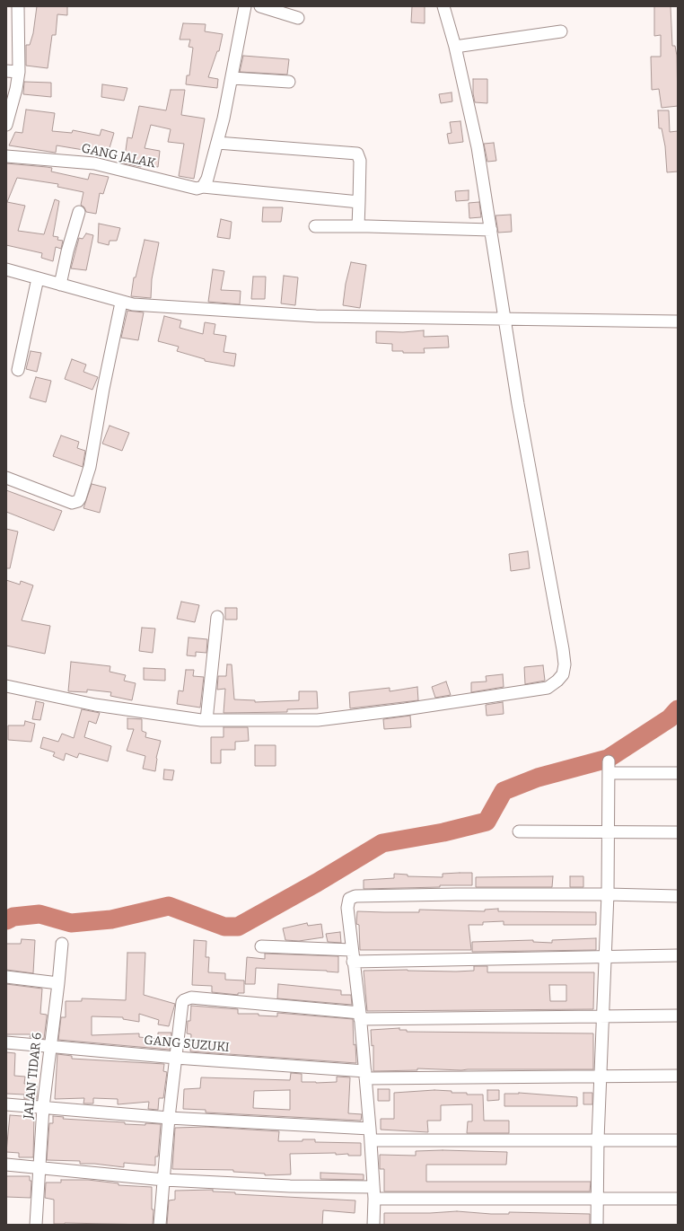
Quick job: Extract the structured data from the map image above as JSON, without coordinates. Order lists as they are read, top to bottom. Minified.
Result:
{"streets":{"street":["GANG JALAK","GANG SUZUKI","JALAN TIDAR 6"]},"crossings":[["GANG SUZUKI","JALAN TIDAR 6"]]}
